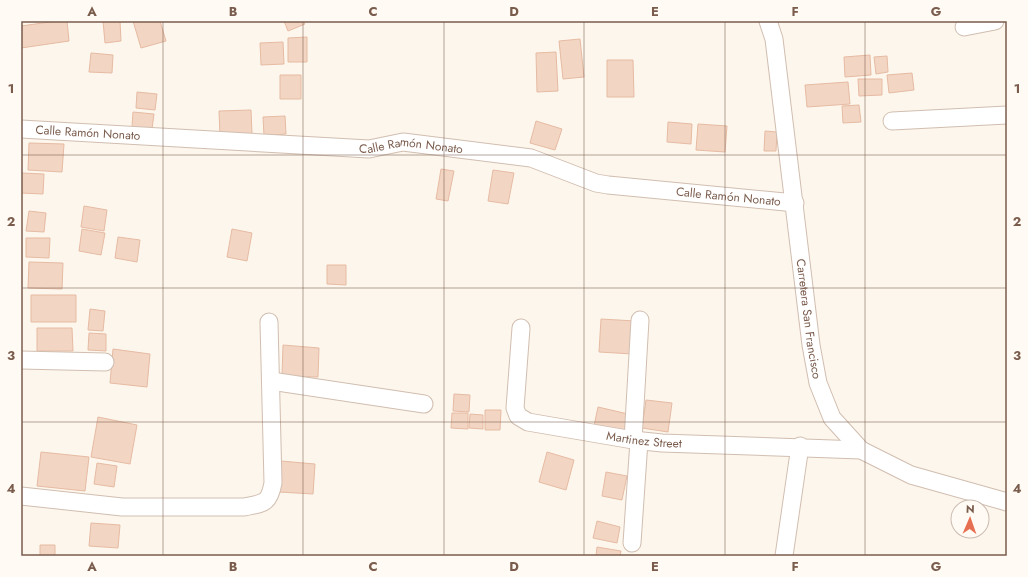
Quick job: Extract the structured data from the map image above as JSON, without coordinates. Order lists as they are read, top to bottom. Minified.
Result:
{"streets":{"street":["Calle Ramón Nonato","Carretera San Francisco","Martinez Street"]},"crossings":[["Calle Ramón Nonato","Carretera San Francisco"],["Carretera San Francisco","Martinez Street"]],"north":"top","grid":{"columns":["A","B","C","D","E","F","G"],"rows":["1","2","3","4"]}}
